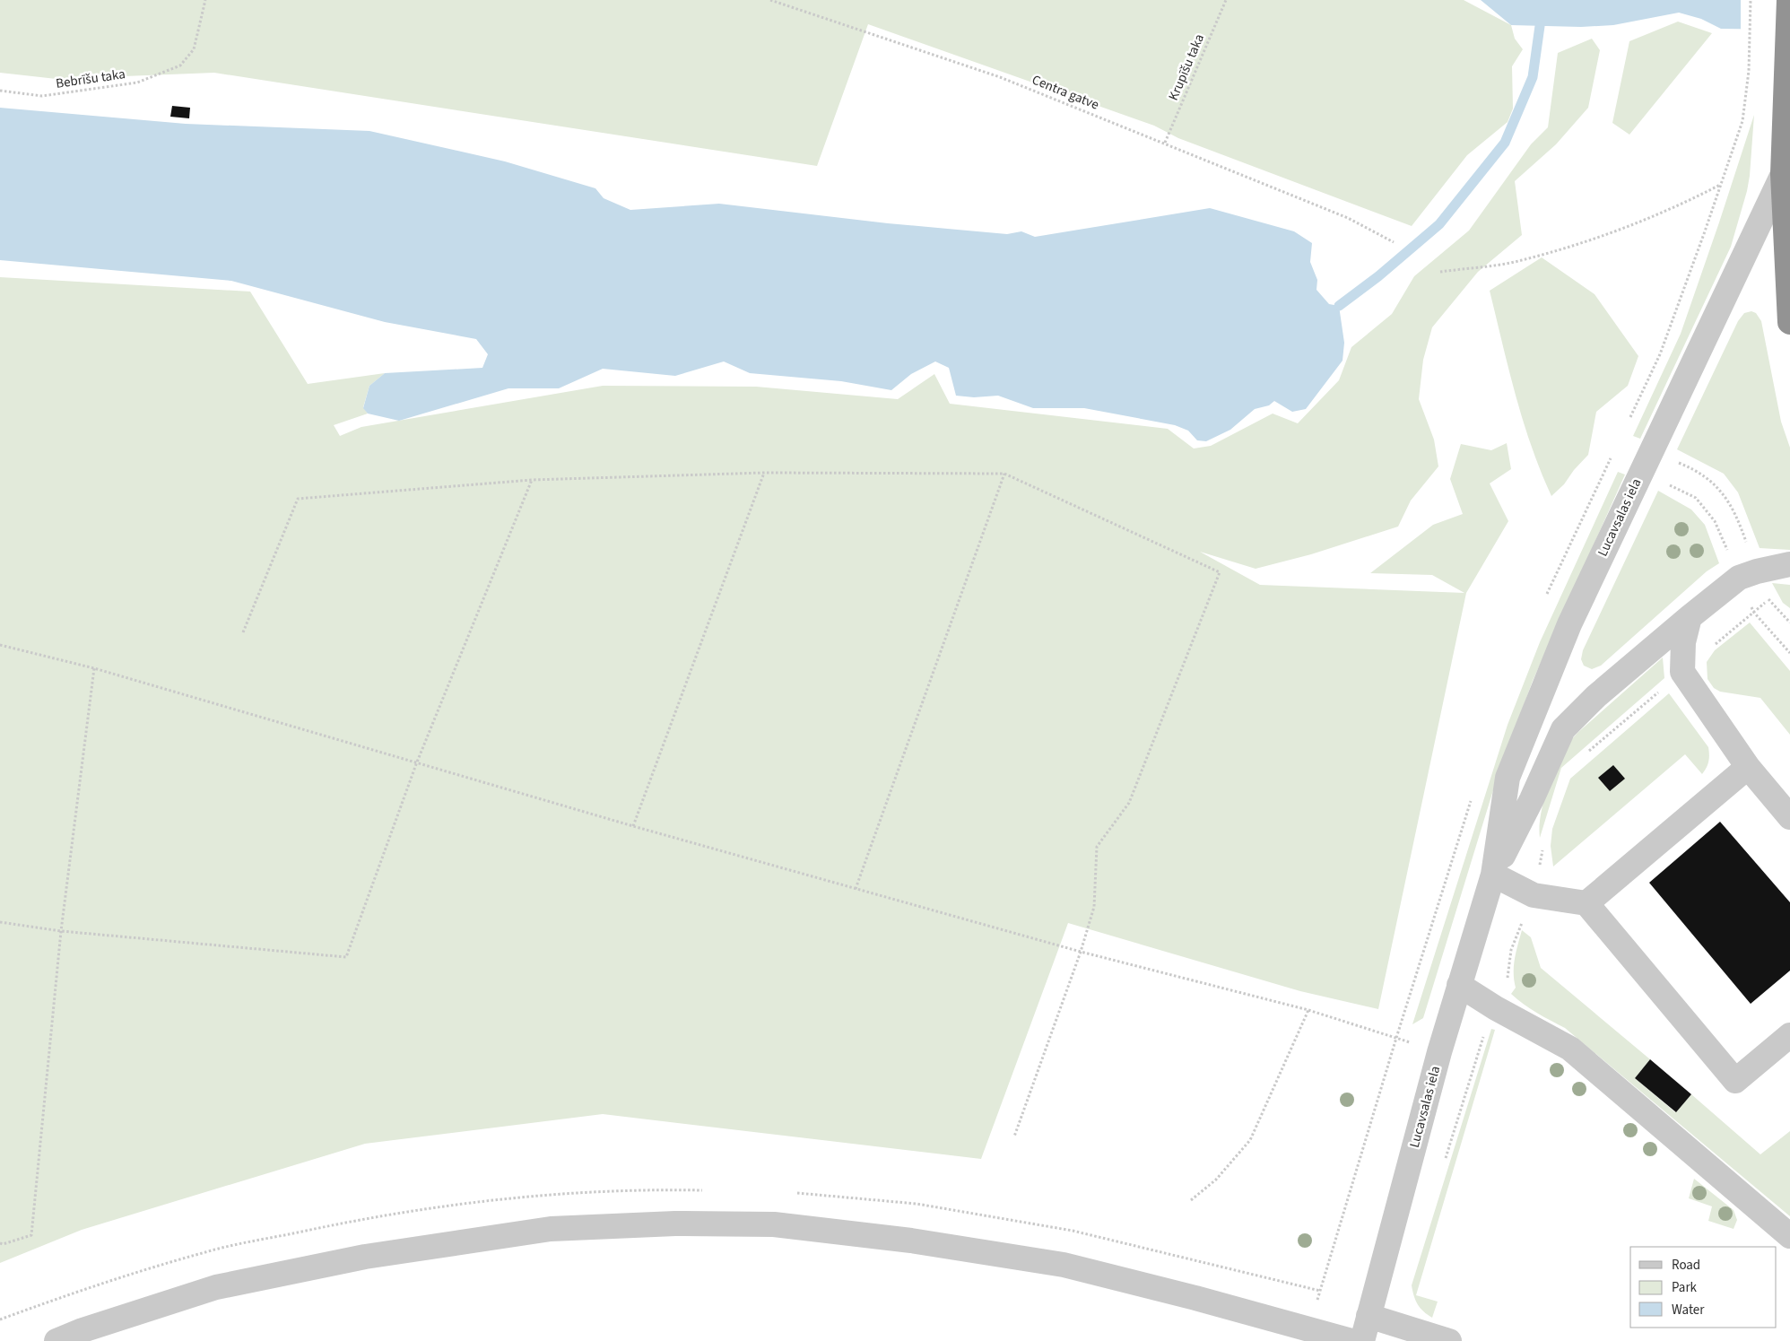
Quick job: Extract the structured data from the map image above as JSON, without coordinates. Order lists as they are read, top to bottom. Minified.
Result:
{"streets":{"street":["Lucavsalas iela"],"path":["Krupīšu taka","Bebrīšu taka","Centra gatve"]},"crossings":[["Krupīšu taka","Centra gatve"]],"legend":["Road","Park","Water"]}
